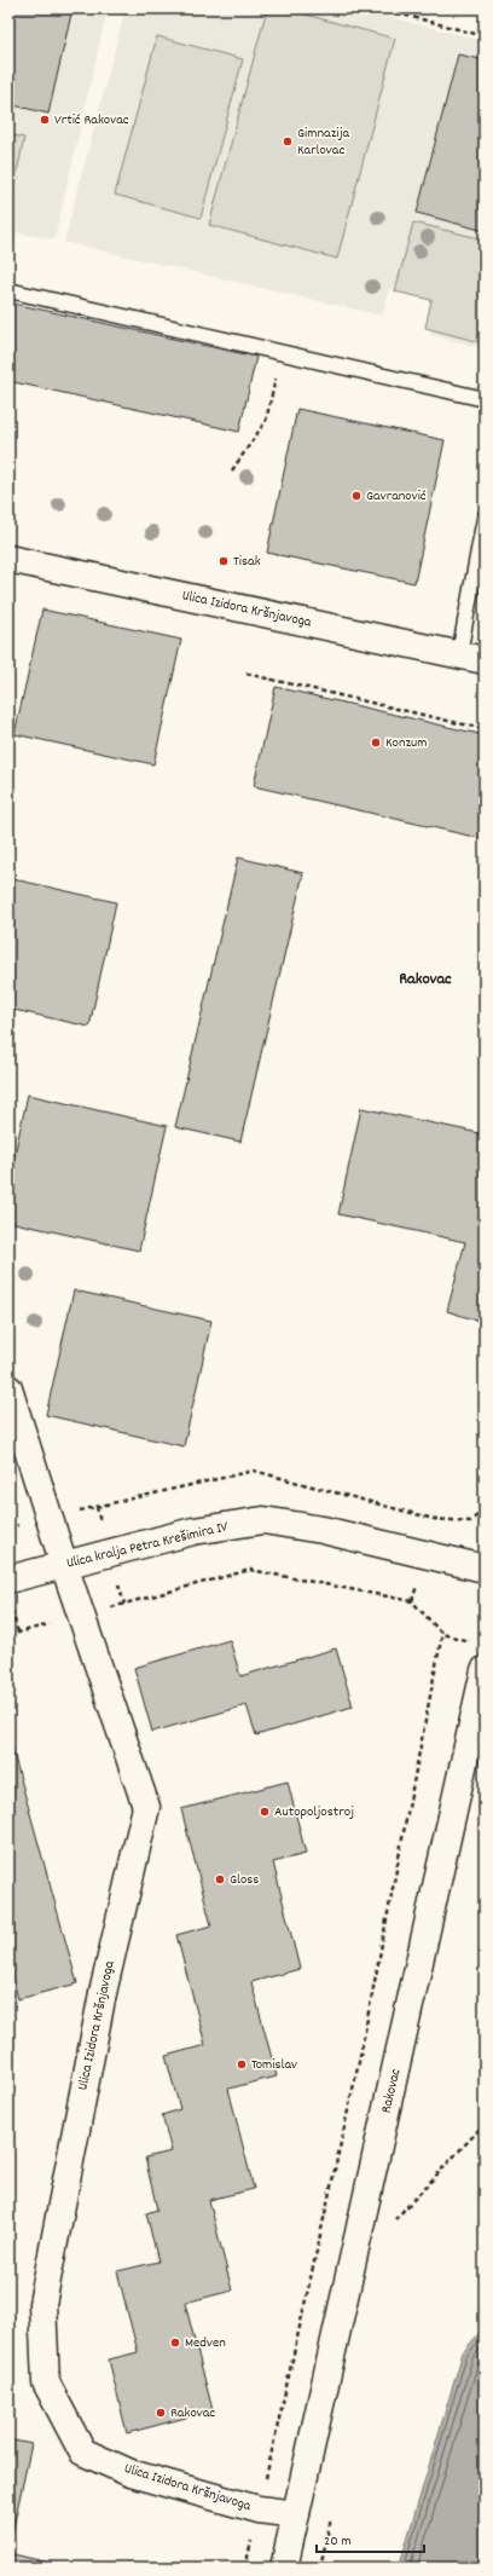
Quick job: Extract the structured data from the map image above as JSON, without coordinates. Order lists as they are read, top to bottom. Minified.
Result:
{"streets":{"street":["Ulica Izidora Kršnjavoga","Ulica kralja Petra Krešimira IV","Rakovac"]},"crossings":[["Ulica Izidora Kršnjavoga","Ulica kralja Petra Krešimira IV"],["Ulica Izidora Kršnjavoga","Rakovac"]],"districts":["Rakovac"],"places":["Vrtić Rakovac","Gimnazija Karlovac","Gavranović","Tisak","Konzum","Autopoljostroj","Gloss","Tomislav","Medven","Rakovac"],"scale_bar":"20 m"}
